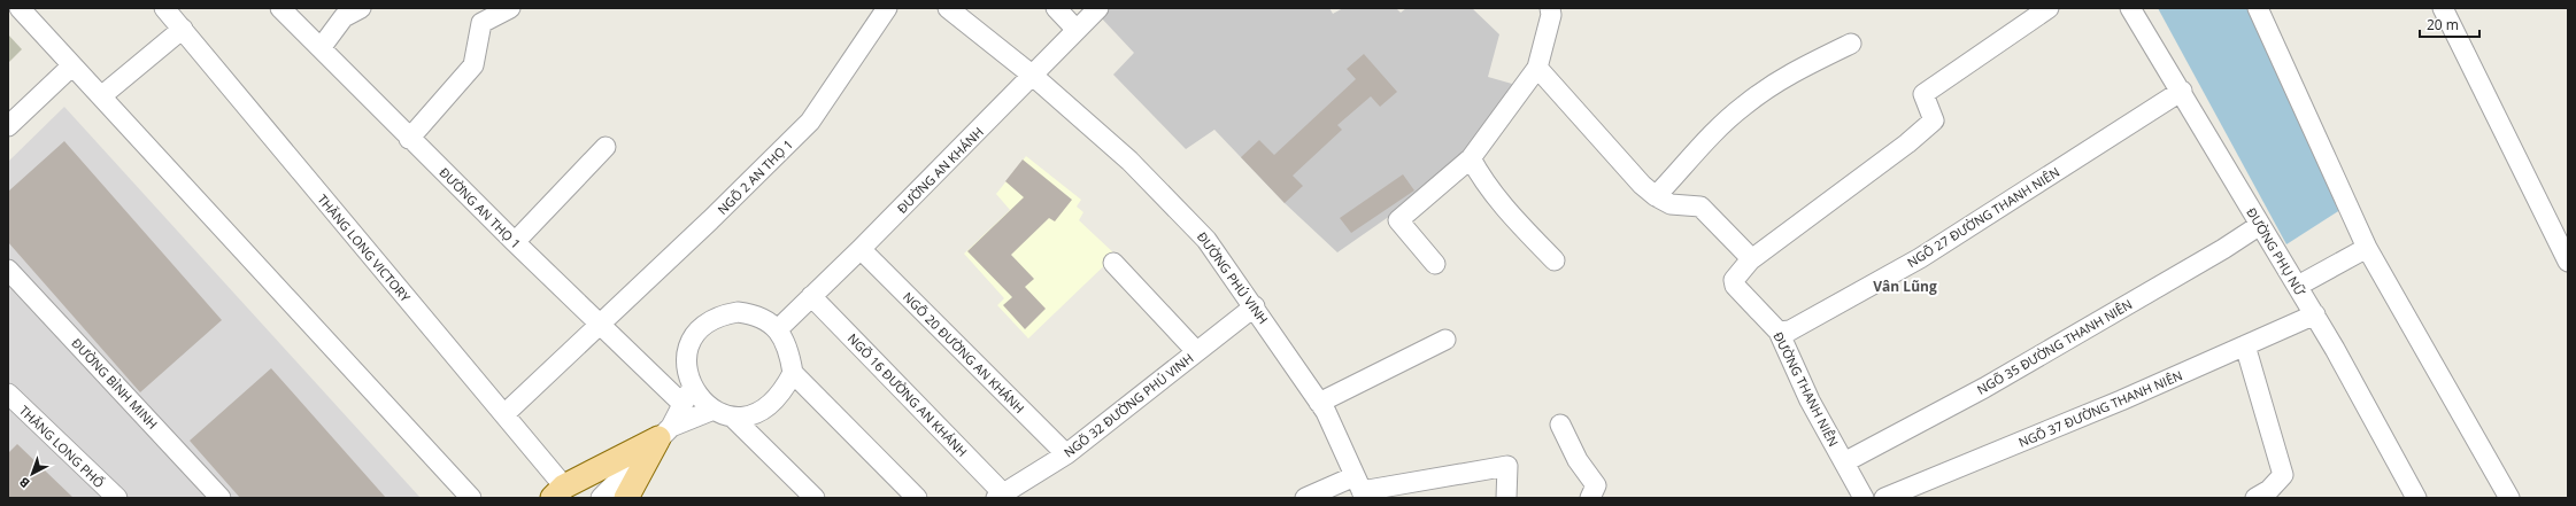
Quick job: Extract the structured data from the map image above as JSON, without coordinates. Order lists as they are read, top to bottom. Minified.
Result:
{"streets":{"street":["ĐƯỜNG AN KHÁNH","NGÕ 2 AN THỌ 1","ĐƯỜNG AN THỌ 1","NGÕ 27 ĐƯỜNG THANH NIÊN","THĂNG LONG VICTORY","ĐƯỜNG PHỤ NỮ","ĐƯỜNG PHÚ VINH","NGÕ 35 ĐƯỜNG THANH NIÊN","NGÕ 20 ĐƯỜNG AN KHÁNH","ĐƯỜNG BÌNH MINH","ĐƯỜNG THANH NIÊN","NGÕ 16 ĐƯỜNG AN KHÁNH","NGÕ 32 ĐƯỜNG PHÚ VINH","NGÕ 37 ĐƯỜNG THANH NIÊN","THĂNG LONG PHỐ"]},"crossings":[["ĐƯỜNG AN KHÁNH","ĐƯỜNG PHÚ VINH"],["ĐƯỜNG AN KHÁNH","NGÕ 20 ĐƯỜNG AN KHÁNH"],["ĐƯỜNG AN KHÁNH","NGÕ 16 ĐƯỜNG AN KHÁNH"],["NGÕ 2 AN THỌ 1","ĐƯỜNG AN THỌ 1"],["NGÕ 2 AN THỌ 1","THĂNG LONG VICTORY"],["NGÕ 27 ĐƯỜNG THANH NIÊN","ĐƯỜNG PHỤ NỮ"],["NGÕ 27 ĐƯỜNG THANH NIÊN","ĐƯỜNG THANH NIÊN"],["ĐƯỜNG PHỤ NỮ","NGÕ 35 ĐƯỜNG THANH NIÊN"],["ĐƯỜNG PHỤ NỮ","NGÕ 37 ĐƯỜNG THANH NIÊN"],["ĐƯỜNG PHÚ VINH","NGÕ 32 ĐƯỜNG PHÚ VINH"],["NGÕ 35 ĐƯỜNG THANH NIÊN","ĐƯỜNG THANH NIÊN"],["NGÕ 20 ĐƯỜNG AN KHÁNH","NGÕ 32 ĐƯỜNG PHÚ VINH"],["NGÕ 16 ĐƯỜNG AN KHÁNH","NGÕ 32 ĐƯỜNG PHÚ VINH"]],"districts":["Vân Lũng"],"scale_bar":"20 m","north":"bottom left"}
